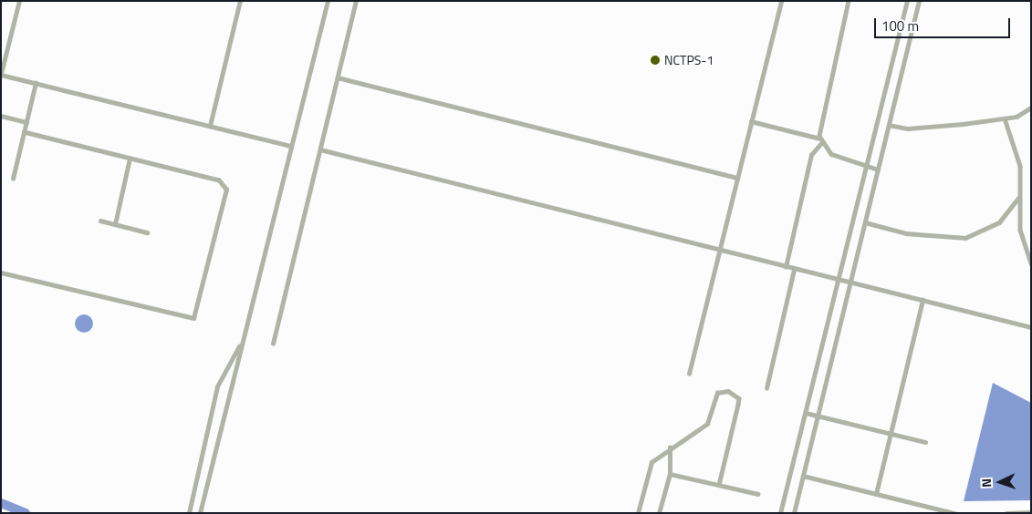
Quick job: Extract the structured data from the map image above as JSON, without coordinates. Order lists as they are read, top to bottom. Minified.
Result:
{"places":["NCTPS-1"],"scale_bar":"100 m","north":"left"}
